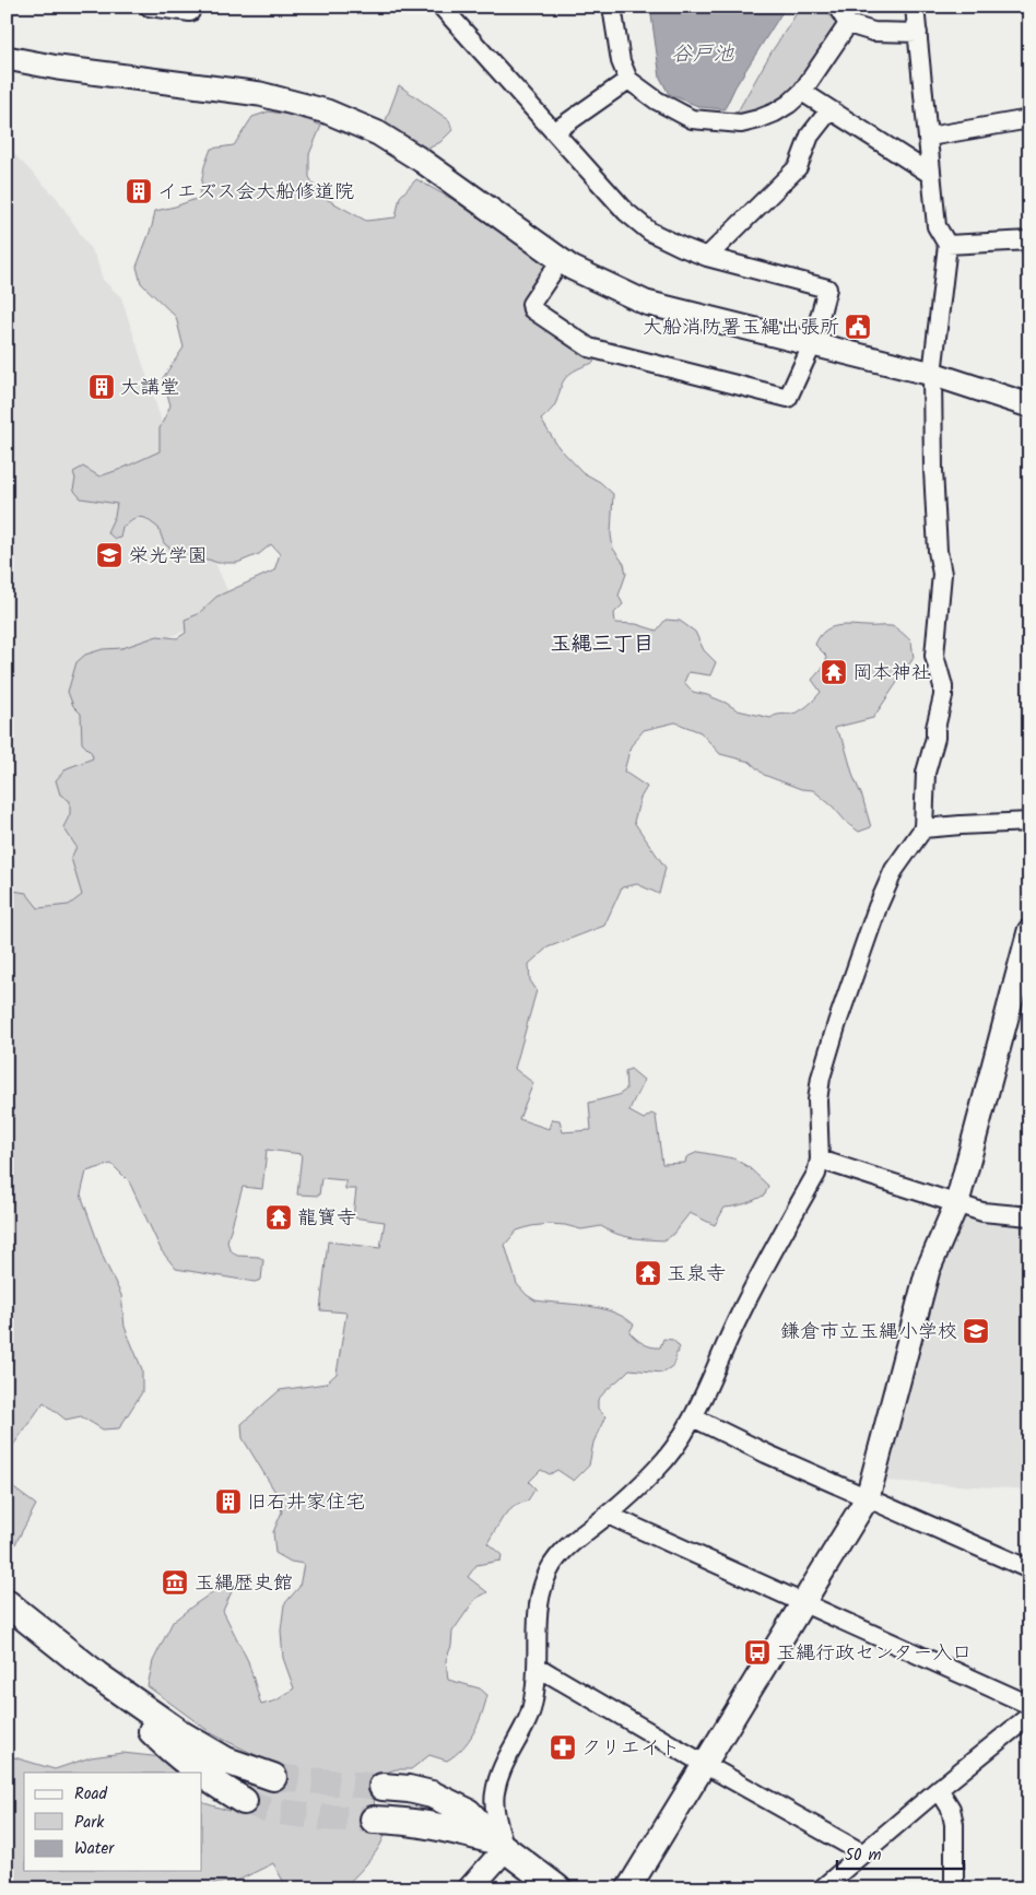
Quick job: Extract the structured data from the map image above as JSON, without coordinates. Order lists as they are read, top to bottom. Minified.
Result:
{"districts":["玉縄三丁目"],"water":["谷戸池"],"places":{"building":["イエズス会大船修道院","大講堂","旧石井家住宅"],"public building":["大船消防署玉縄出張所"],"school or university":["栄光学園","鎌倉市立玉縄小学校"],"temple":["岡本神社","龍寶寺","玉泉寺"],"museum":["玉縄歴史館"],"bus stop":["玉縄行政センター入口"],"pharmacy":["クリエイト"]},"legend":["Road","Park","Water"],"scale_bar":"50 m"}
